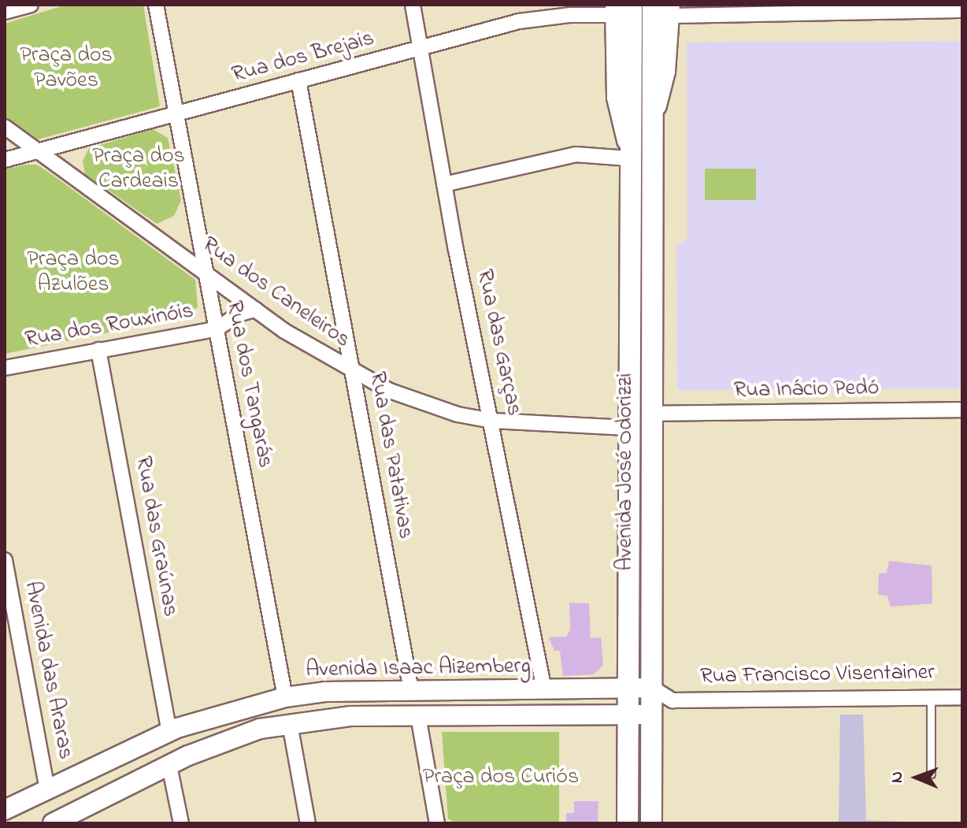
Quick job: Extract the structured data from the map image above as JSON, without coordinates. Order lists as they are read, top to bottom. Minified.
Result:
{"streets":{"main road":["Avenida José Odorizzi"],"street":["Rua dos Brejais","Rua dos Caneleiros","Rua dos Rouxinóis","Rua das Garças","Rua dos Tangarás","Rua Inácio Pedó","Rua das Patativas","Rua das Graúnas","Avenida Isaac Aizemberg","Avenida das Araras","Rua Francisco Visentainer"]},"crossings":[["Rua dos Brejais","Rua dos Caneleiros"],["Rua dos Brejais","Rua das Garças"],["Rua dos Brejais","Rua dos Tangarás"],["Rua dos Brejais","Rua das Patativas"],["Rua dos Brejais","Avenida José Odorizzi"],["Rua dos Caneleiros","Rua dos Rouxinóis"],["Rua dos Caneleiros","Rua das Garças"],["Rua dos Caneleiros","Rua dos Tangarás"],["Rua dos Caneleiros","Rua das Patativas"],["Rua dos Caneleiros","Avenida José Odorizzi"],["Rua dos Rouxinóis","Rua dos Tangarás"],["Rua dos Rouxinóis","Rua das Graúnas"],["Rua das Garças","Avenida Isaac Aizemberg"],["Rua dos Tangarás","Avenida Isaac Aizemberg"],["Rua Inácio Pedó","Avenida José Odorizzi"],["Rua das Patativas","Avenida Isaac Aizemberg"],["Avenida José Odorizzi","Avenida Isaac Aizemberg"],["Avenida José Odorizzi","Rua Francisco Visentainer"],["Rua das Graúnas","Avenida Isaac Aizemberg"],["Avenida Isaac Aizemberg","Avenida das Araras"],["Avenida Isaac Aizemberg","Rua Francisco Visentainer"]],"parks":["Praça dos Pavões","Praça dos Cardeais","Praça dos Azulões","Praça dos Curiós"],"north":"left"}
